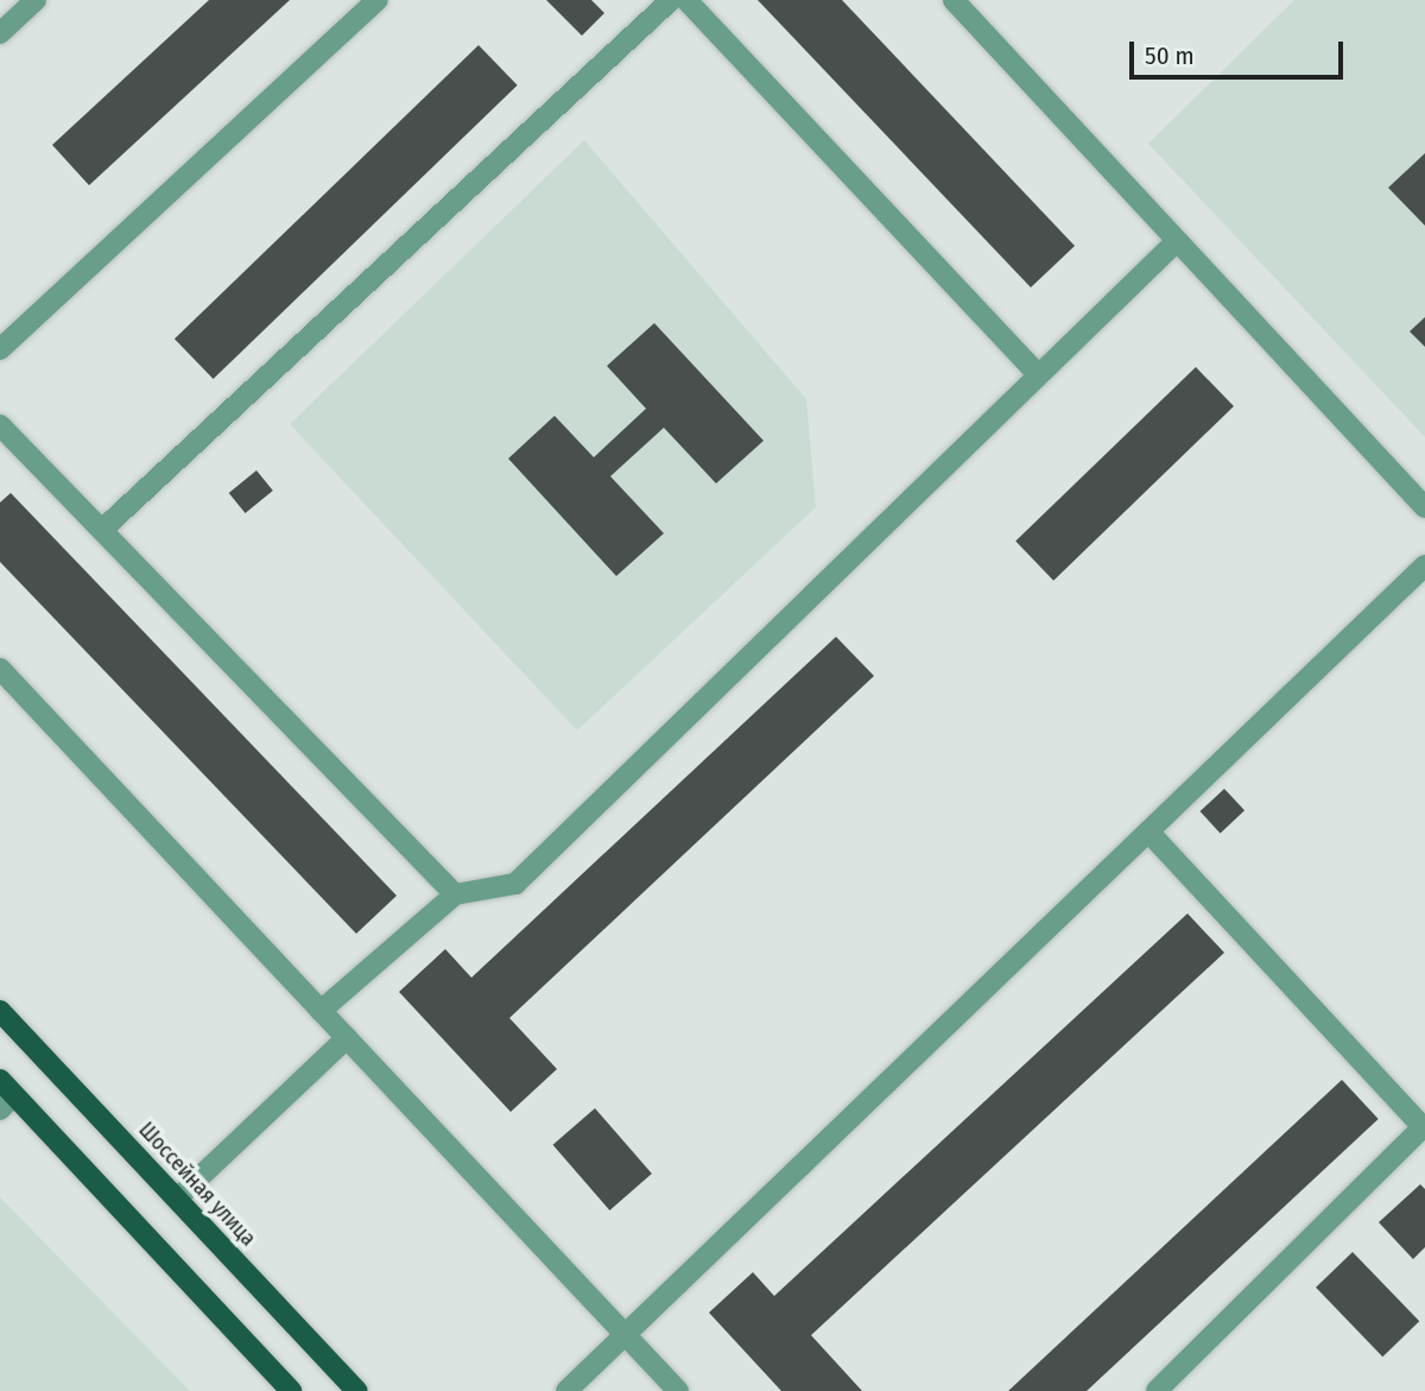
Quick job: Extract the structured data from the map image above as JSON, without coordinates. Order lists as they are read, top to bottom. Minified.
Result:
{"streets":{"main road":["Шоссейная улица"]},"scale_bar":"50 m"}
